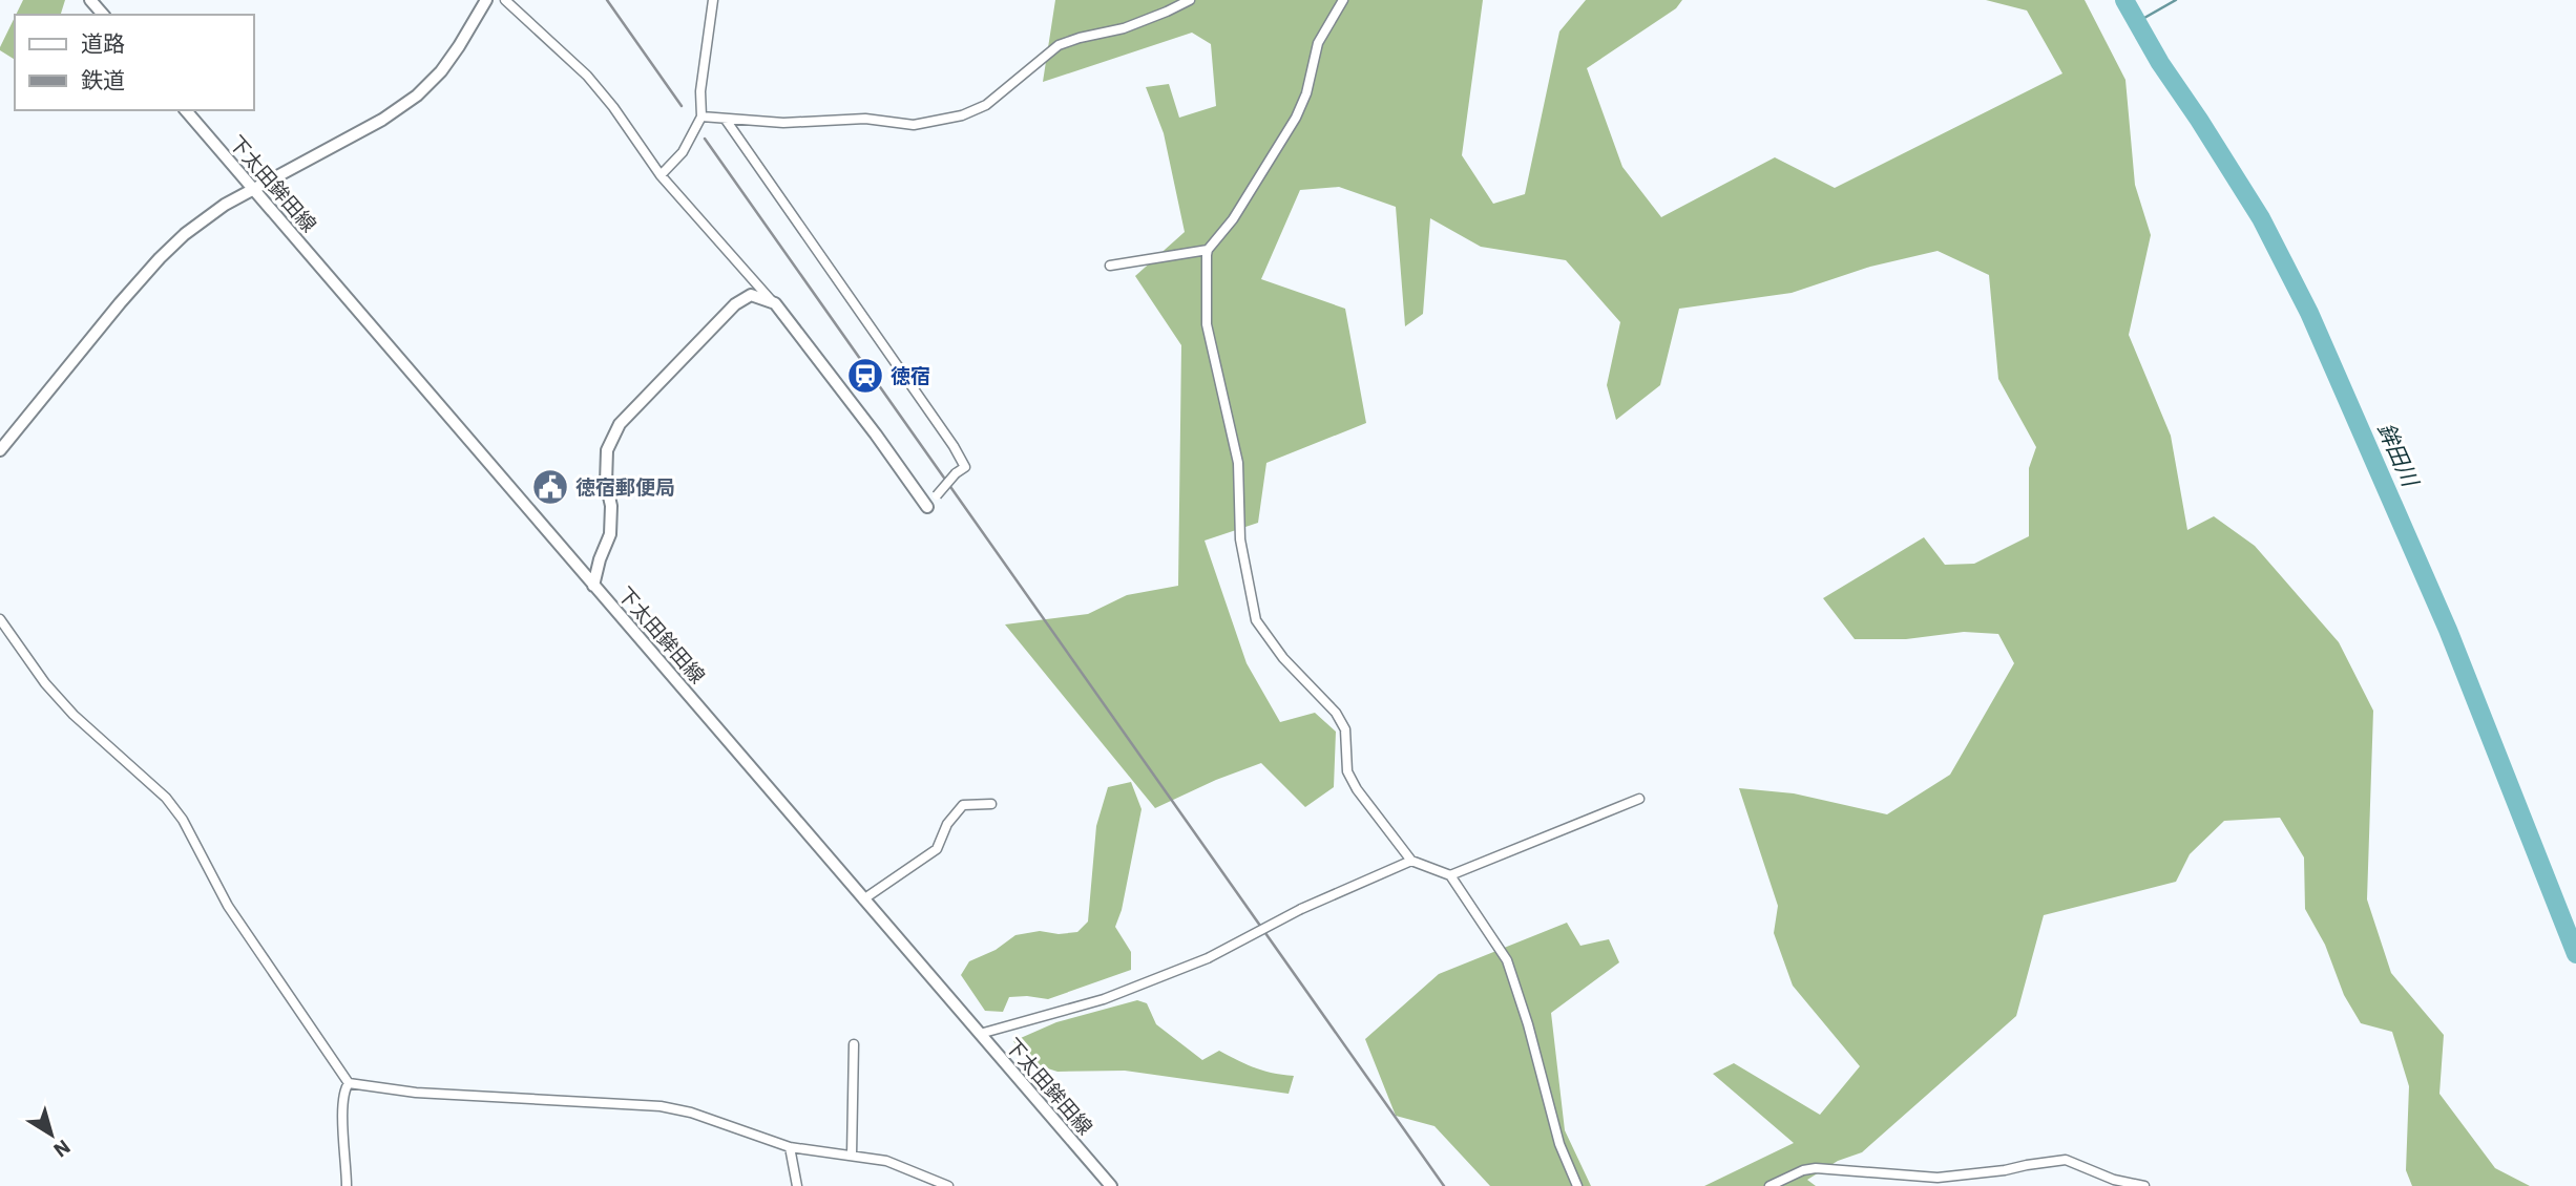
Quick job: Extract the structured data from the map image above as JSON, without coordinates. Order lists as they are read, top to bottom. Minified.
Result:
{"streets":{"main road":["下太田鉾田線"]},"water":["鉾田川"],"places":{"station":["徳宿"],"public building":["徳宿郵便局"]},"legend":["道路","鉄道"],"north":"bottom right"}
